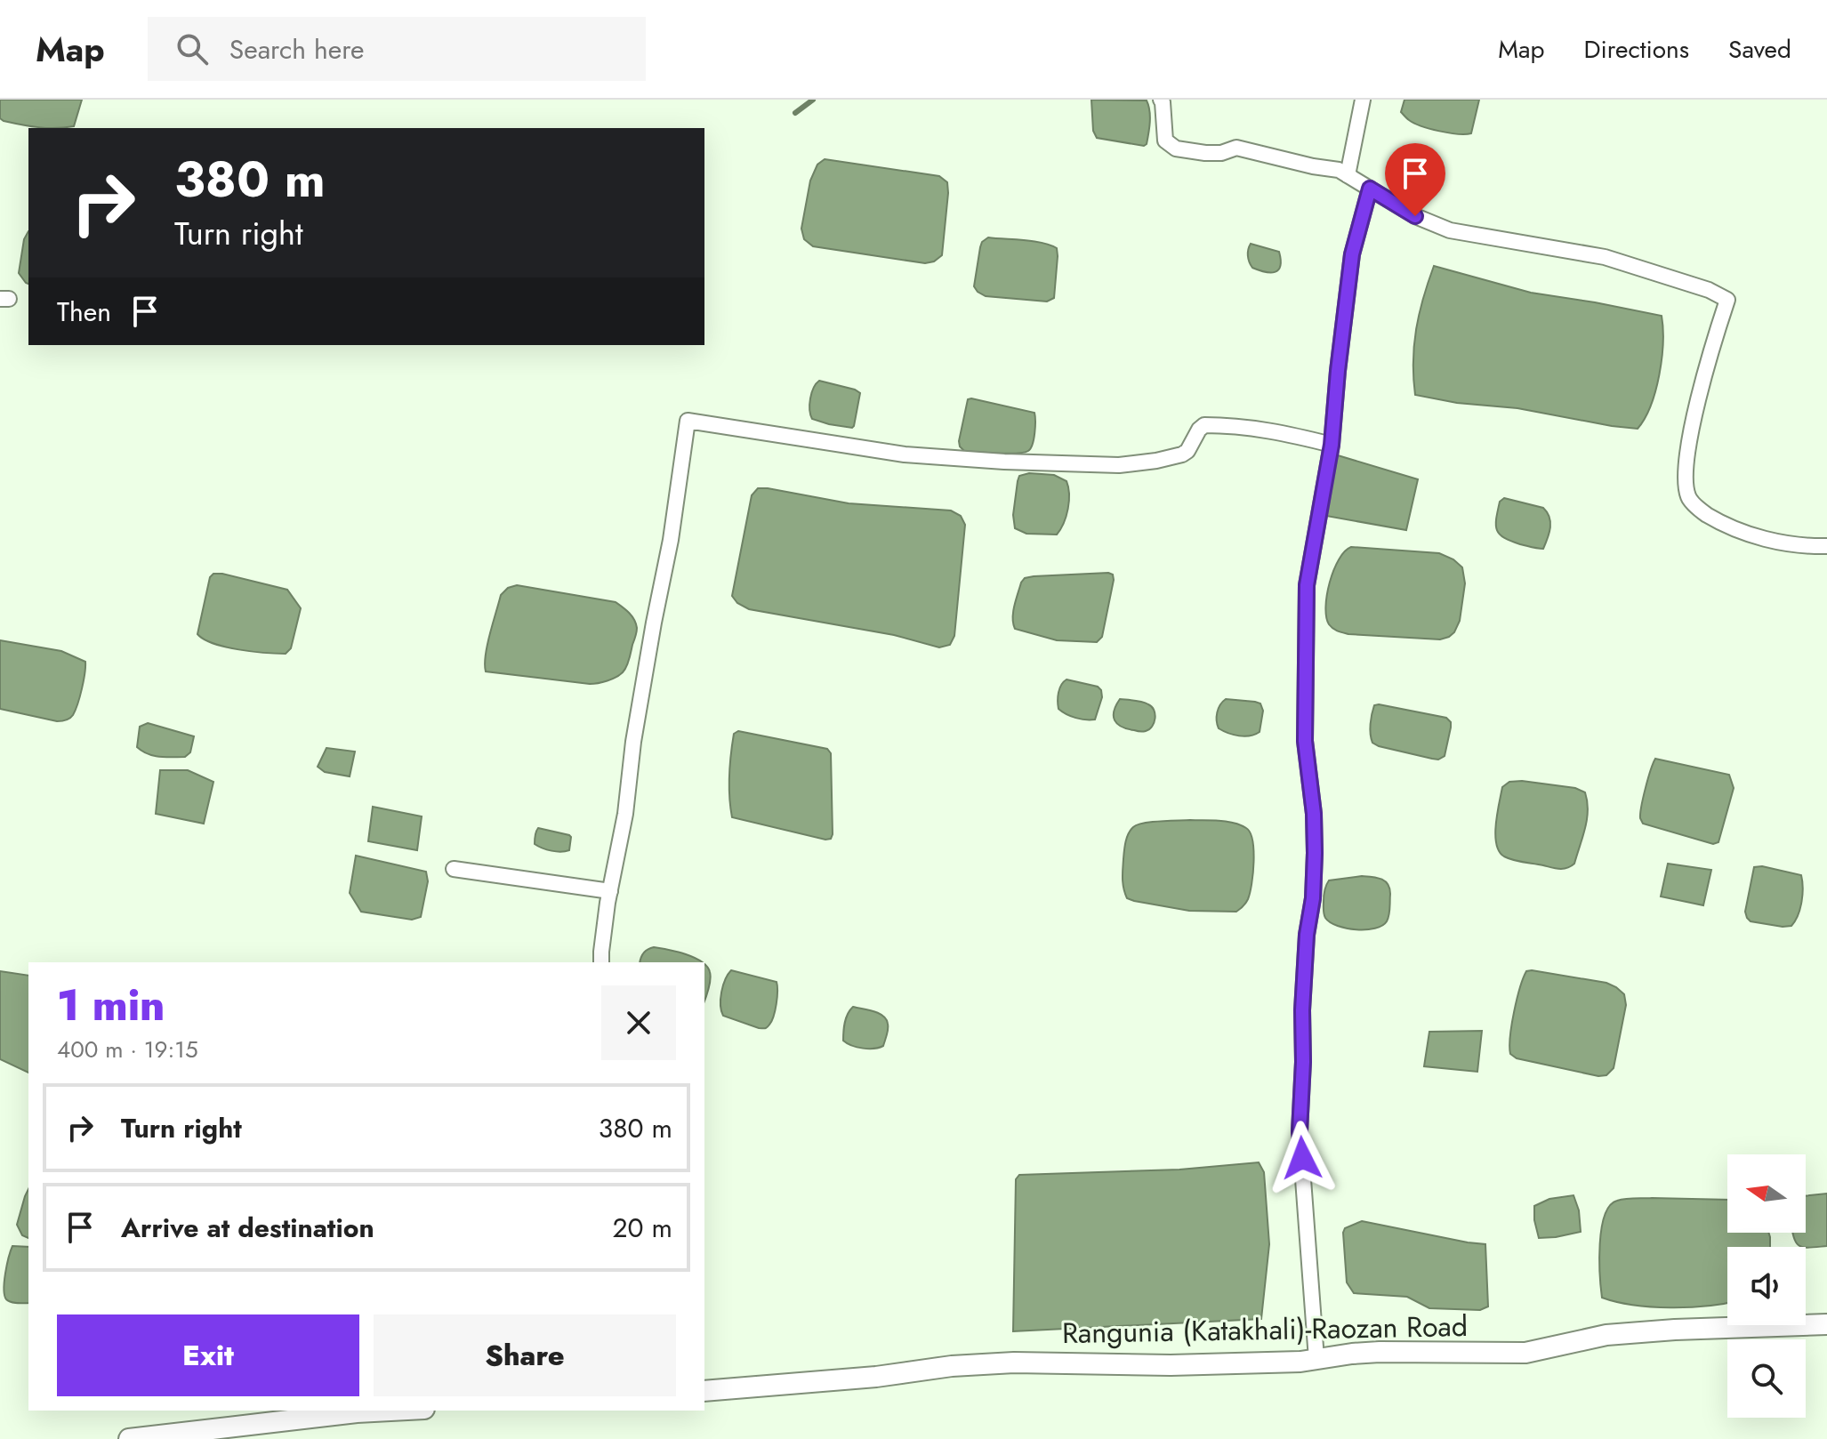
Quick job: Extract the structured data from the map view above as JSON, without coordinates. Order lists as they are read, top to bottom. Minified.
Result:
{"streets":{"main road":["Rangunia (Katakhali)-Raozan Road"]},"north":"left","page":{"header":"Map","search":"Search here","nav":["Map","Directions","Saved"],"turn":["380 m","Turn right"],"then":"Then","heading":["1 min","400 m · 19:15"],"list":[{"name":"Turn right","value":"380 m"},{"name":"Arrive at destination","value":"20 m"}],"buttons":["Exit","Share"]}}
